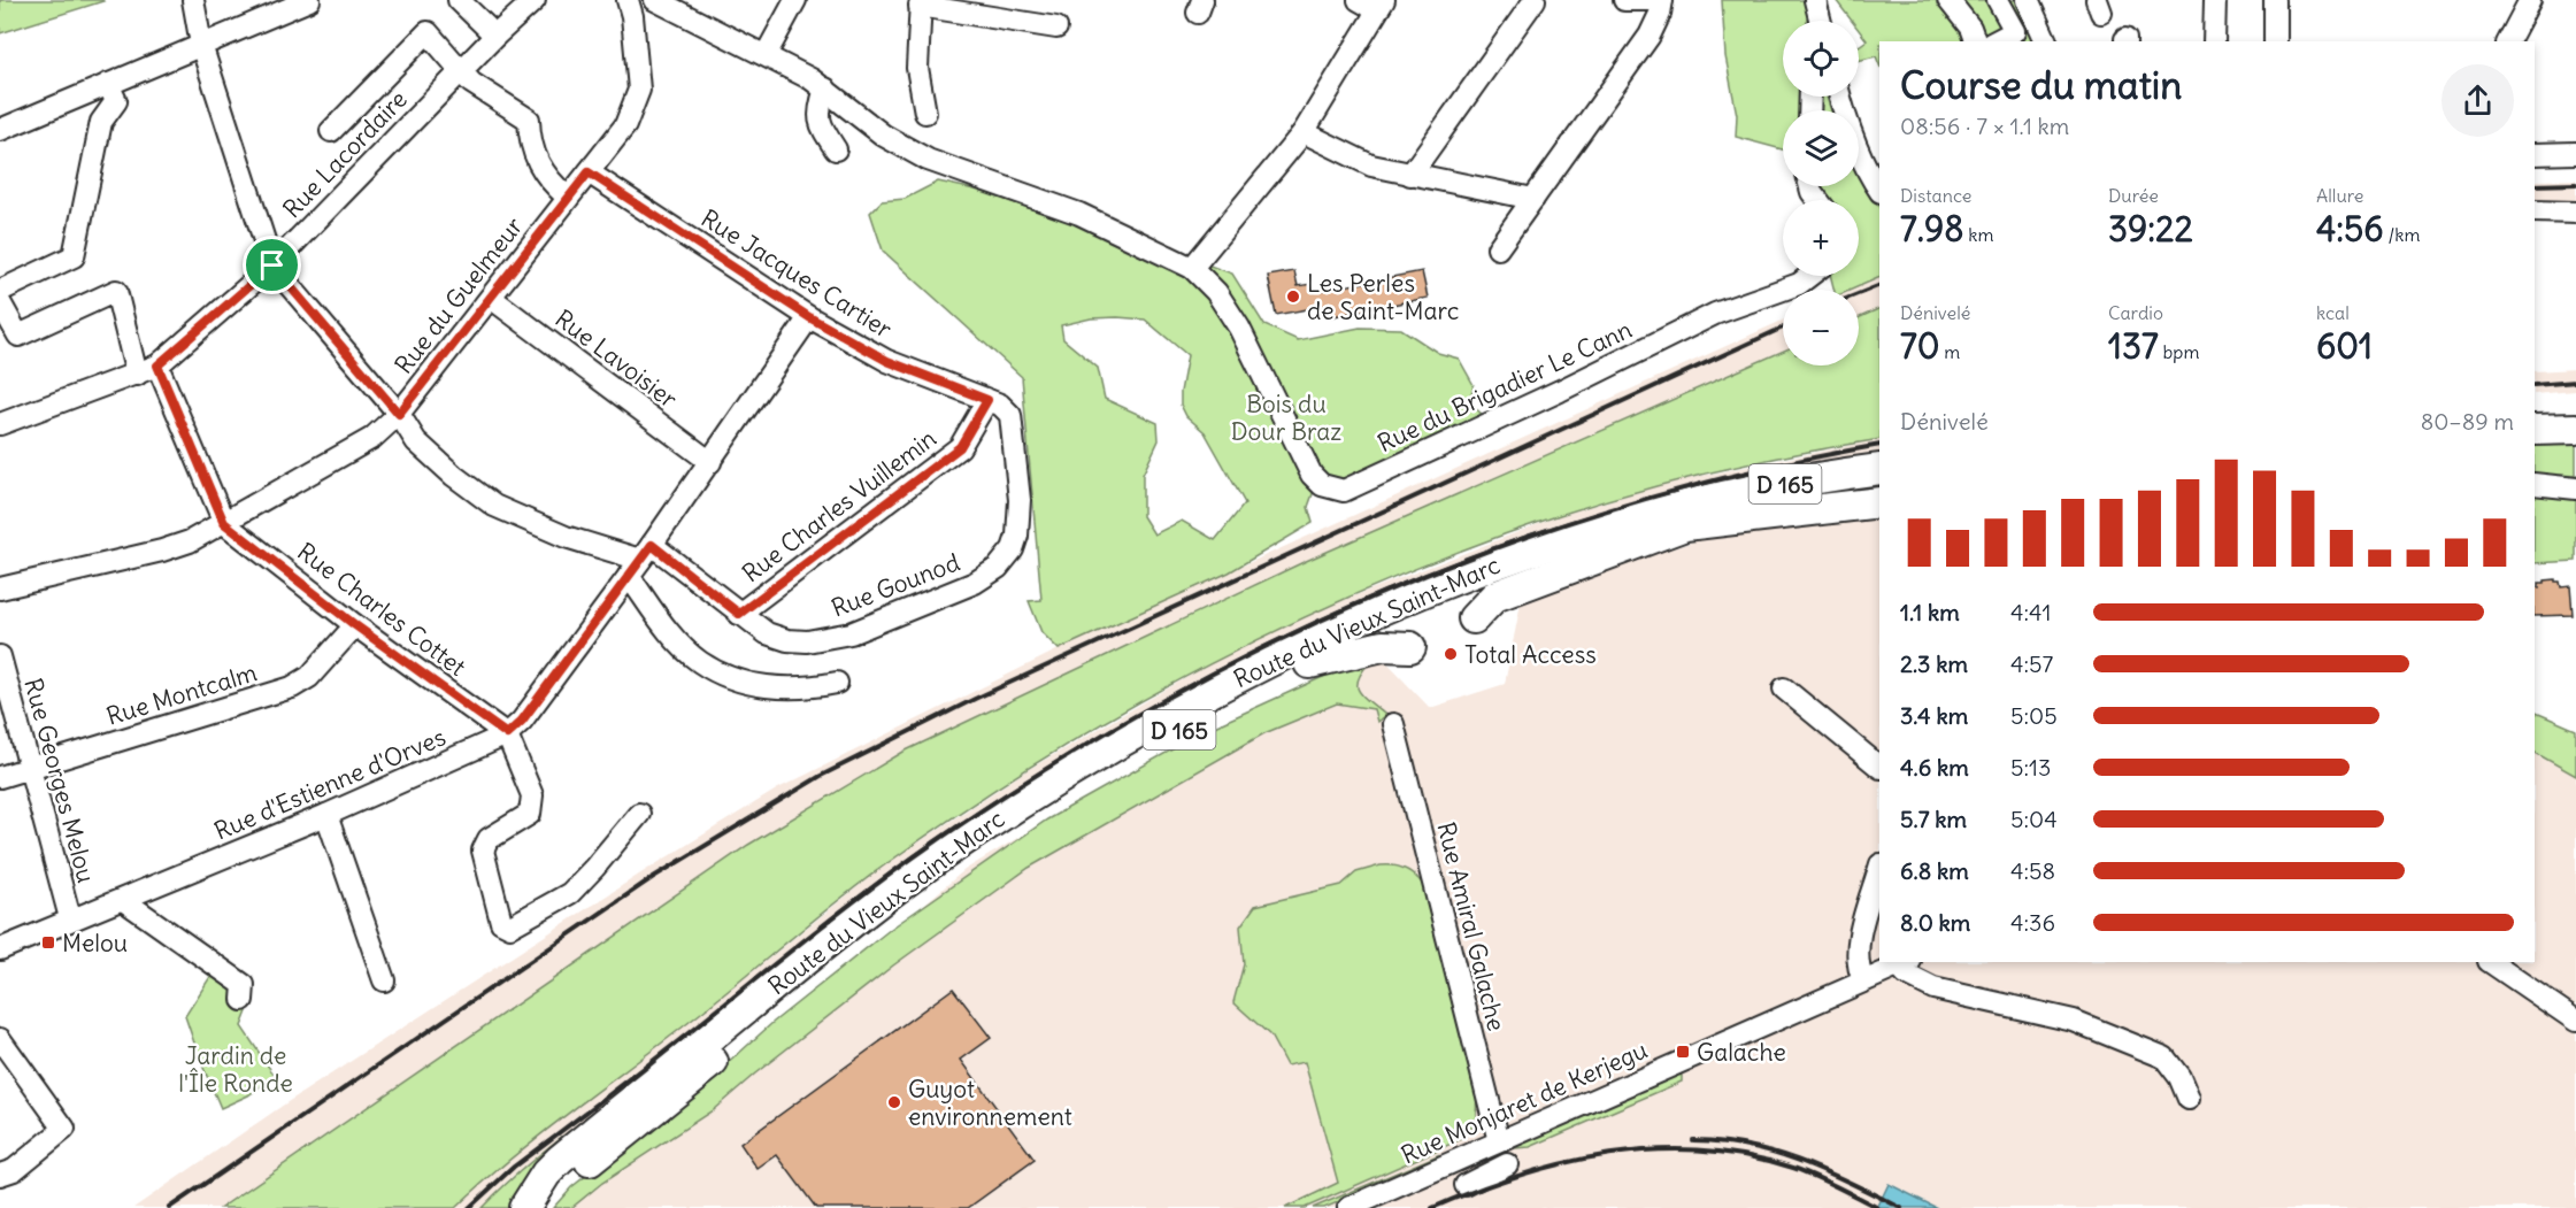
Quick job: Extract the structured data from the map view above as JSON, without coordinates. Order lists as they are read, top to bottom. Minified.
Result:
{"streets":{"highway":["D 165","Route du Vieux Saint-Marc"],"street":["Rue Lacordaire","Rue Jacques Cartier","Rue du Guelmeur","Rue Lavoisier","Rue du Brigadier Le Cann","Rue Charles Vuillemin","Rue Gounod","Rue Charles Cottet","Rue Montcalm","Rue Georges Melou","Rue d'Estienne d'Orves","Rue Amiral Galache","Rue Monjaret de Kerjegu"]},"crossings":[["Rue Jacques Cartier","Rue du Guelmeur"],["Rue Jacques Cartier","Rue Charles Vuillemin"],["Rue Jacques Cartier","Rue Gounod"],["Rue Jacques Cartier","Rue d'Estienne d'Orves"],["Rue du Guelmeur","Rue Lavoisier"],["Rue du Guelmeur","Rue Charles Cottet"],["Rue Lavoisier","Rue d'Estienne d'Orves"],["Rue Charles Vuillemin","Rue Gounod"],["Rue Gounod","Rue d'Estienne d'Orves"],["Rue Charles Cottet","Rue Montcalm"],["Rue Charles Cottet","Rue d'Estienne d'Orves"],["Rue Montcalm","Rue Georges Melou"],["Rue Georges Melou","Rue d'Estienne d'Orves"],["Rue Amiral Galache","Rue Monjaret de Kerjegu"]],"parks":["Bois du Dour Braz","Jardin de l'Île Ronde"],"places":{"other":["Les Perles de Saint-Marc","Total Access","Guyot environnement"],"transit":["Melou","Galache"]},"page":{"map_buttons":["+","−"],"heading":["Course du matin","08:56 · 7 × 1.1 km"],"stats":[["Distance","7.98 km"],["Durée","39:22"],["Allure","4:56 /km"],["Dénivelé","70 m"],["Cardio","137 bpm"],["kcal","601"]],"chart":["Dénivelé","80–89 m"],"list":[{"name":"1.1 km","note":"4:41"},{"name":"2.3 km","note":"4:57"},{"name":"3.4 km","note":"5:05"},{"name":"4.6 km","note":"5:13"},{"name":"5.7 km","note":"5:04"},{"name":"6.8 km","note":"4:58"},{"name":"8.0 km","note":"4:36"}]}}
